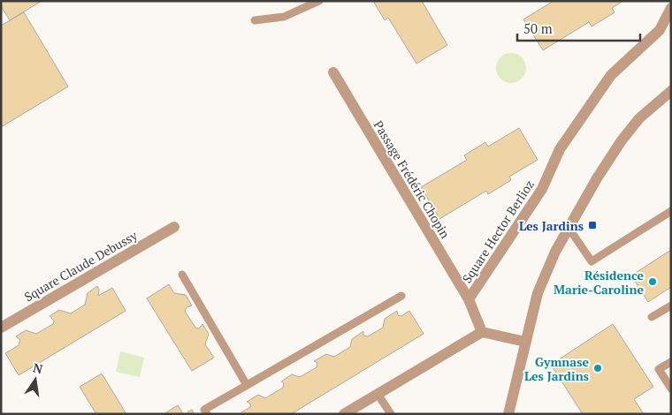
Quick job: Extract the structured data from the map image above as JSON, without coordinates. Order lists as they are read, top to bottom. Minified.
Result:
{"streets":{"street":["Passage Frédéric Chopin","Square Hector Berlioz","Square Claude Debussy"]},"crossings":[["Passage Frédéric Chopin","Square Hector Berlioz"]],"places":{"transit":["Les Jardins"],"other":["Résidence Marie-Caroline","Gymnase Les Jardins"]},"scale_bar":"50 m","north":"top"}
